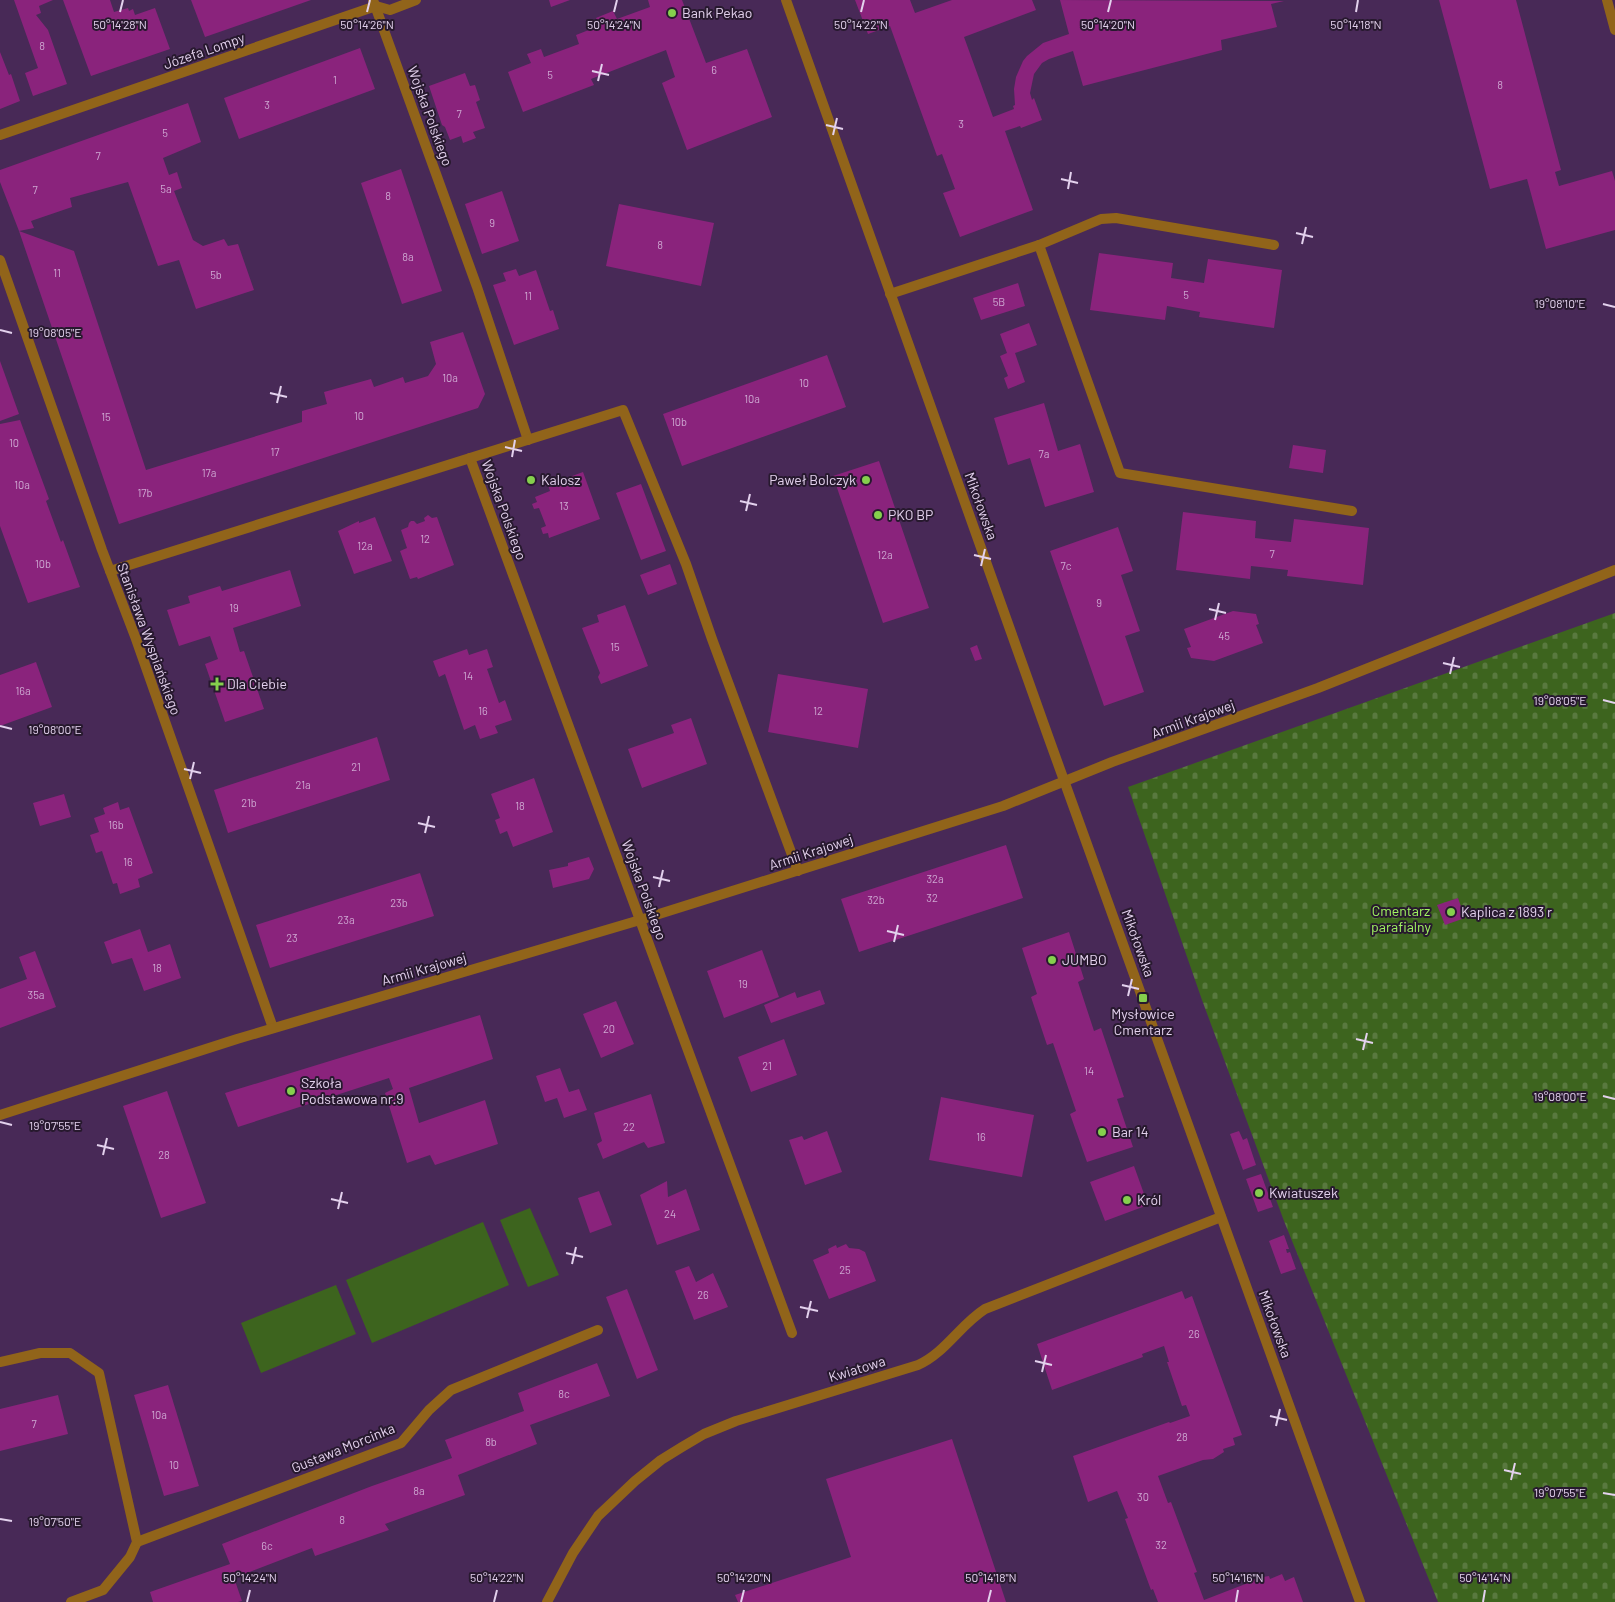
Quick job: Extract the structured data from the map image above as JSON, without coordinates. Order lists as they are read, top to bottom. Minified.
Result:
{"streets":{"street":["Józefa Lompy","Wojska Polskiego","Mikołowska","Stanisława Wyspiańskiego","Armii Krajowej","Kwiatowa","Gustawa Morcinka"]},"crossings":[["Józefa Lompy","Wojska Polskiego"],["Wojska Polskiego","Stanisława Wyspiańskiego"],["Wojska Polskiego","Armii Krajowej"],["Mikołowska","Armii Krajowej"],["Mikołowska","Kwiatowa"],["Stanisława Wyspiańskiego","Armii Krajowej"]],"parks":["Cmentarz parafialny"],"places":{"other":["Bank Pekao","Kalosz","Paweł Bolczyk","PKO BP","Kaplica z 1893 r","JUMBO","Szkoła Podstawowa nr.9","Bar 14","Kwiatuszek","Król"],"health":["Dla Ciebie"],"transit":["Mysłowice Cmentarz"]},"house_numbers":["8","6","5","1","8","3","7","3","5","7","5a","7","8","9","8","8a","11","5b","5","11","5B","10a","10","10a","10","15","10b","10","17","7a","17a","10a","17b","13","12","12a","7","12a","10b","7c","9","19","45","15","14","16a","16","12","21","21a","21b","18","16b","16","32a","32","32b","23b","23a","23","18","19","35a","20","21","14","22","16","28","24","25","26","26","8c","10a","7","28","8b","10","8a","30","8","32","6c"],"coordinates":["50°14'28\"N","50°14'26\"N","50°14'24\"N","50°14'22\"N","50°14'20\"N","50°14'18\"N","19°08'10\"E","19°08'05\"E","19°08'00\"E","19°07'55\"E","19°07'50\"E","50°14'16\"N","50°14'14\"N"]}
